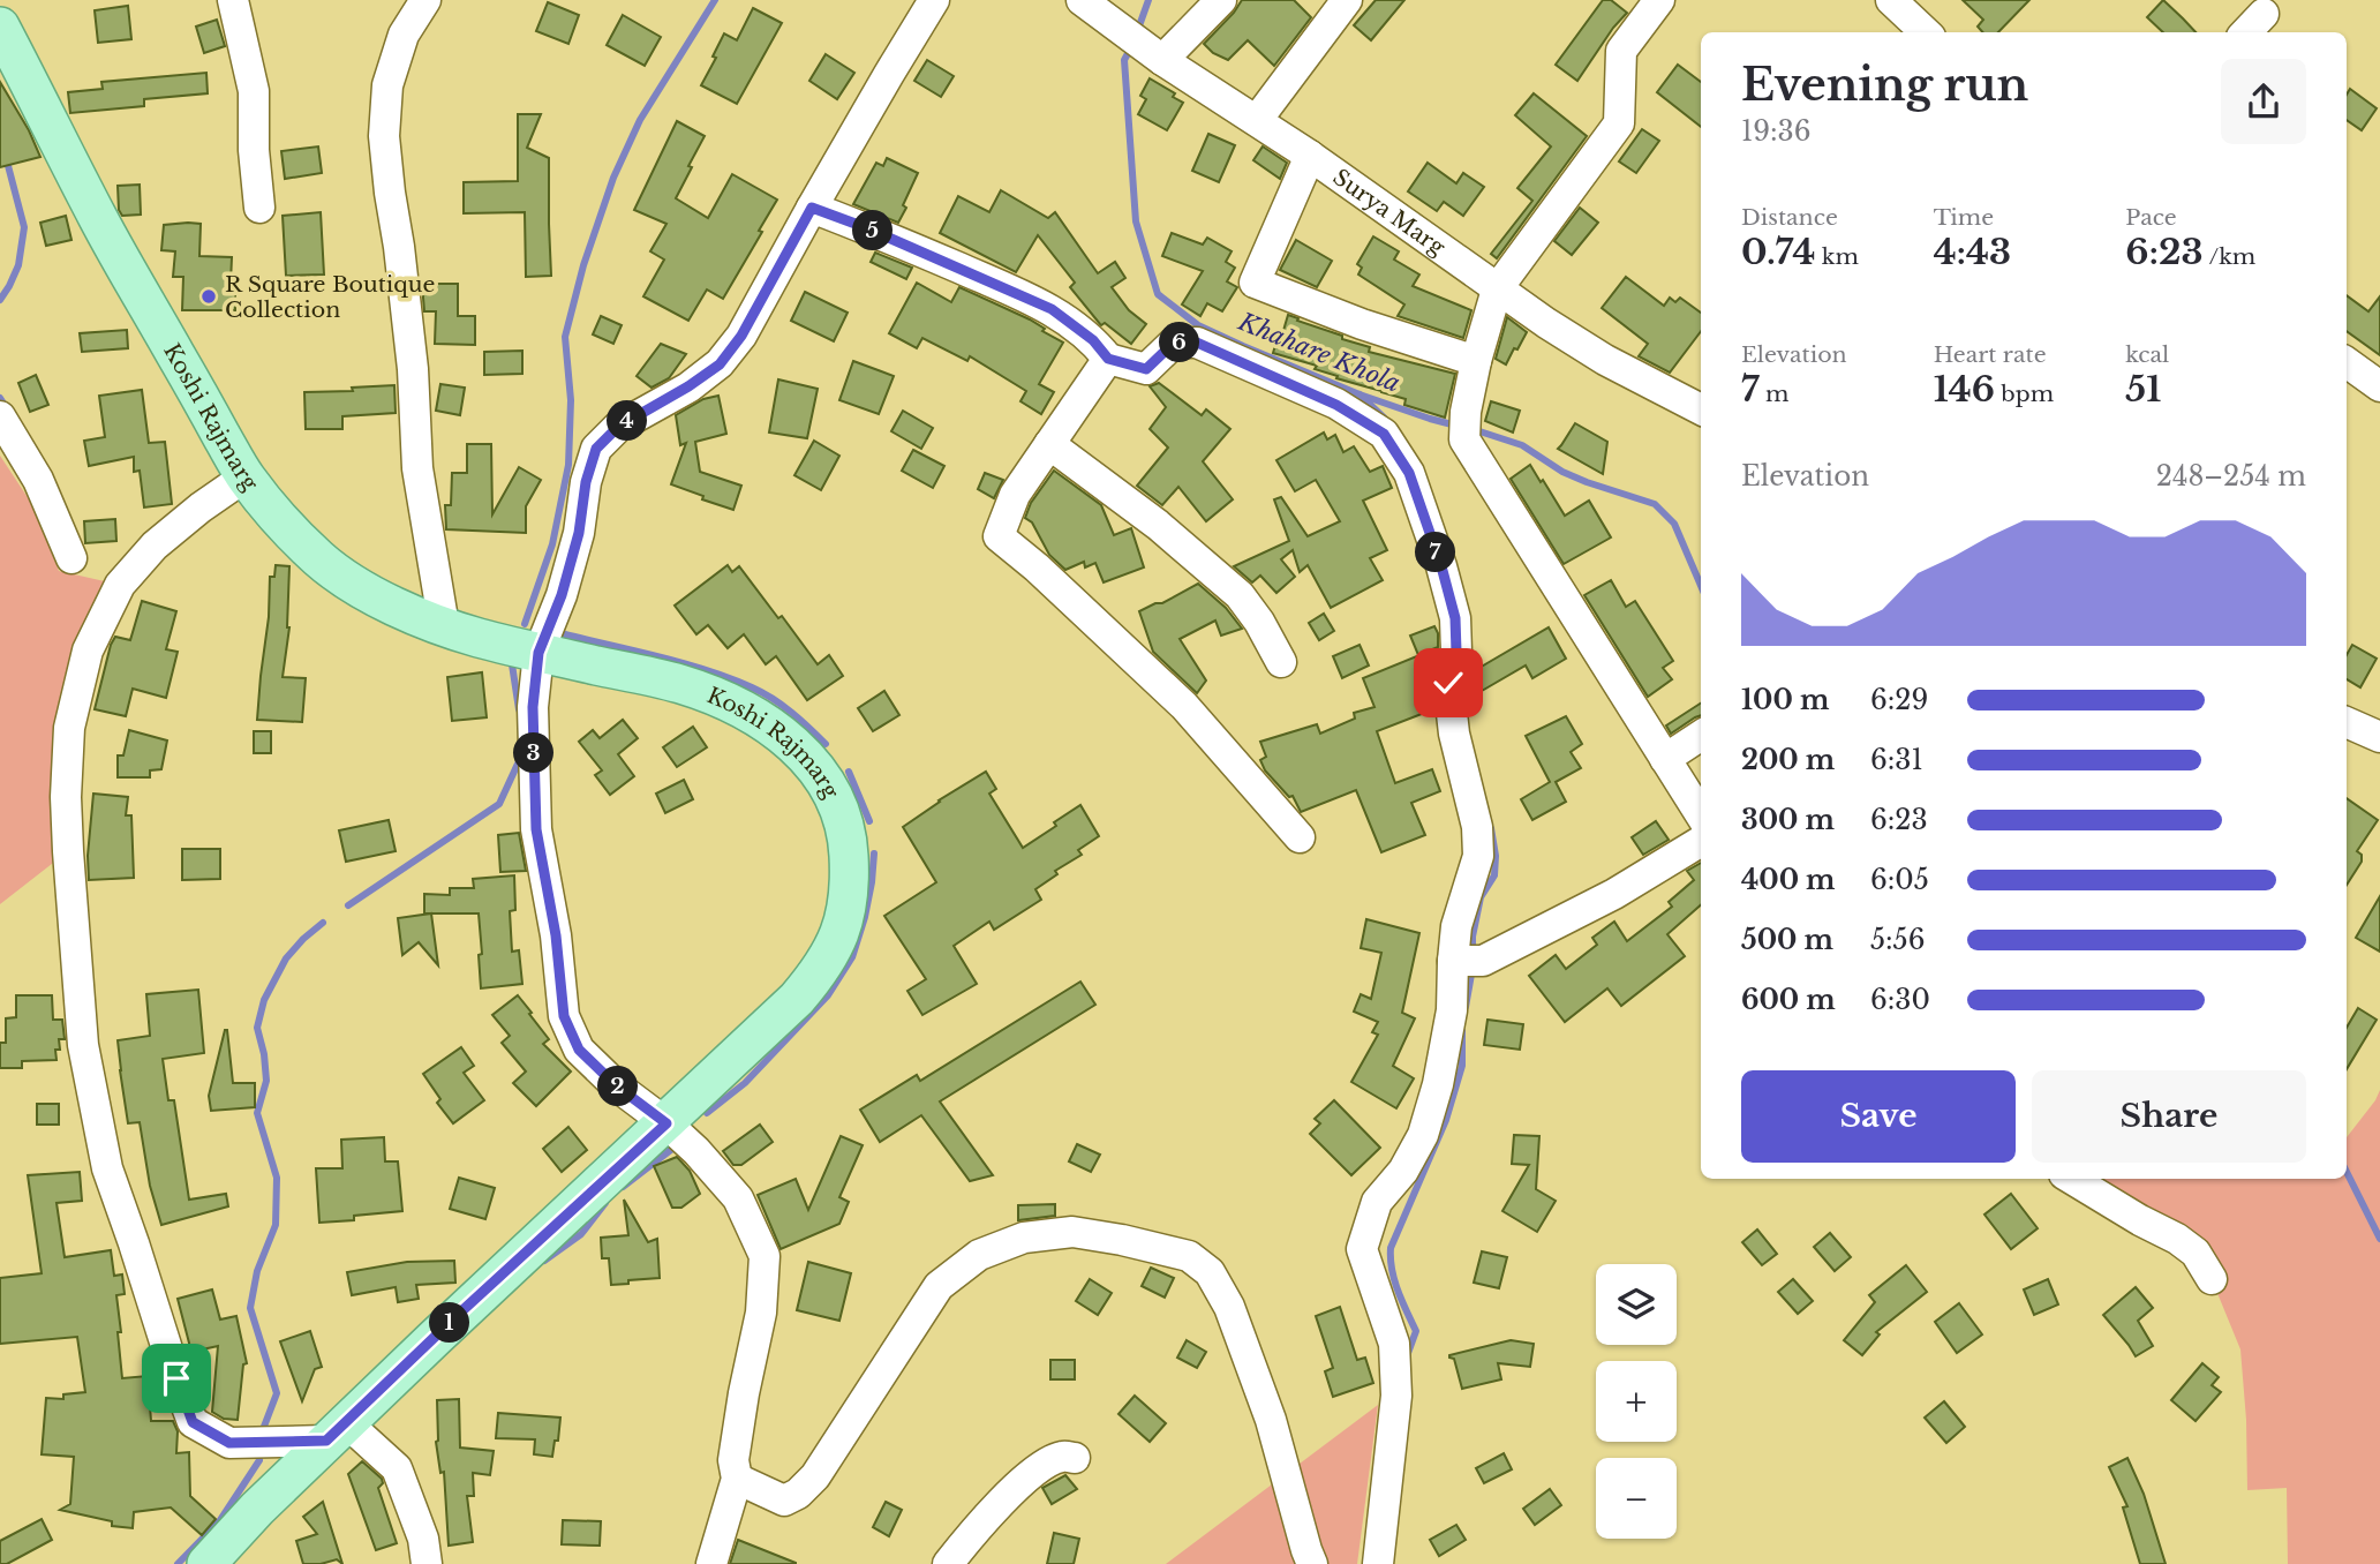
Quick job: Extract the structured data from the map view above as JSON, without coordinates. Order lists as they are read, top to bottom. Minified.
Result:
{"streets":{"main road":["Koshi Rajmarg"],"street":["Surya Marg"]},"water":["Khahare Khola"],"places":["R Square Boutique Collection"],"page":{"heading":["Evening run","19:36"],"stats":[["Distance","0.74 km"],["Time","4:43"],["Pace","6:23 /km"],["Elevation","7 m"],["Heart rate","146 bpm"],["kcal","51"]],"pins":["5","6","4","7","3","2","1"],"chart":["Elevation","248–254 m"],"list":[{"name":"100 m","note":"6:29"},{"name":"200 m","note":"6:31"},{"name":"300 m","note":"6:23"},{"name":"400 m","note":"6:05"},{"name":"500 m","note":"5:56"},{"name":"600 m","note":"6:30"}],"buttons":["Save","Share"],"map_buttons":["+","−"]}}
